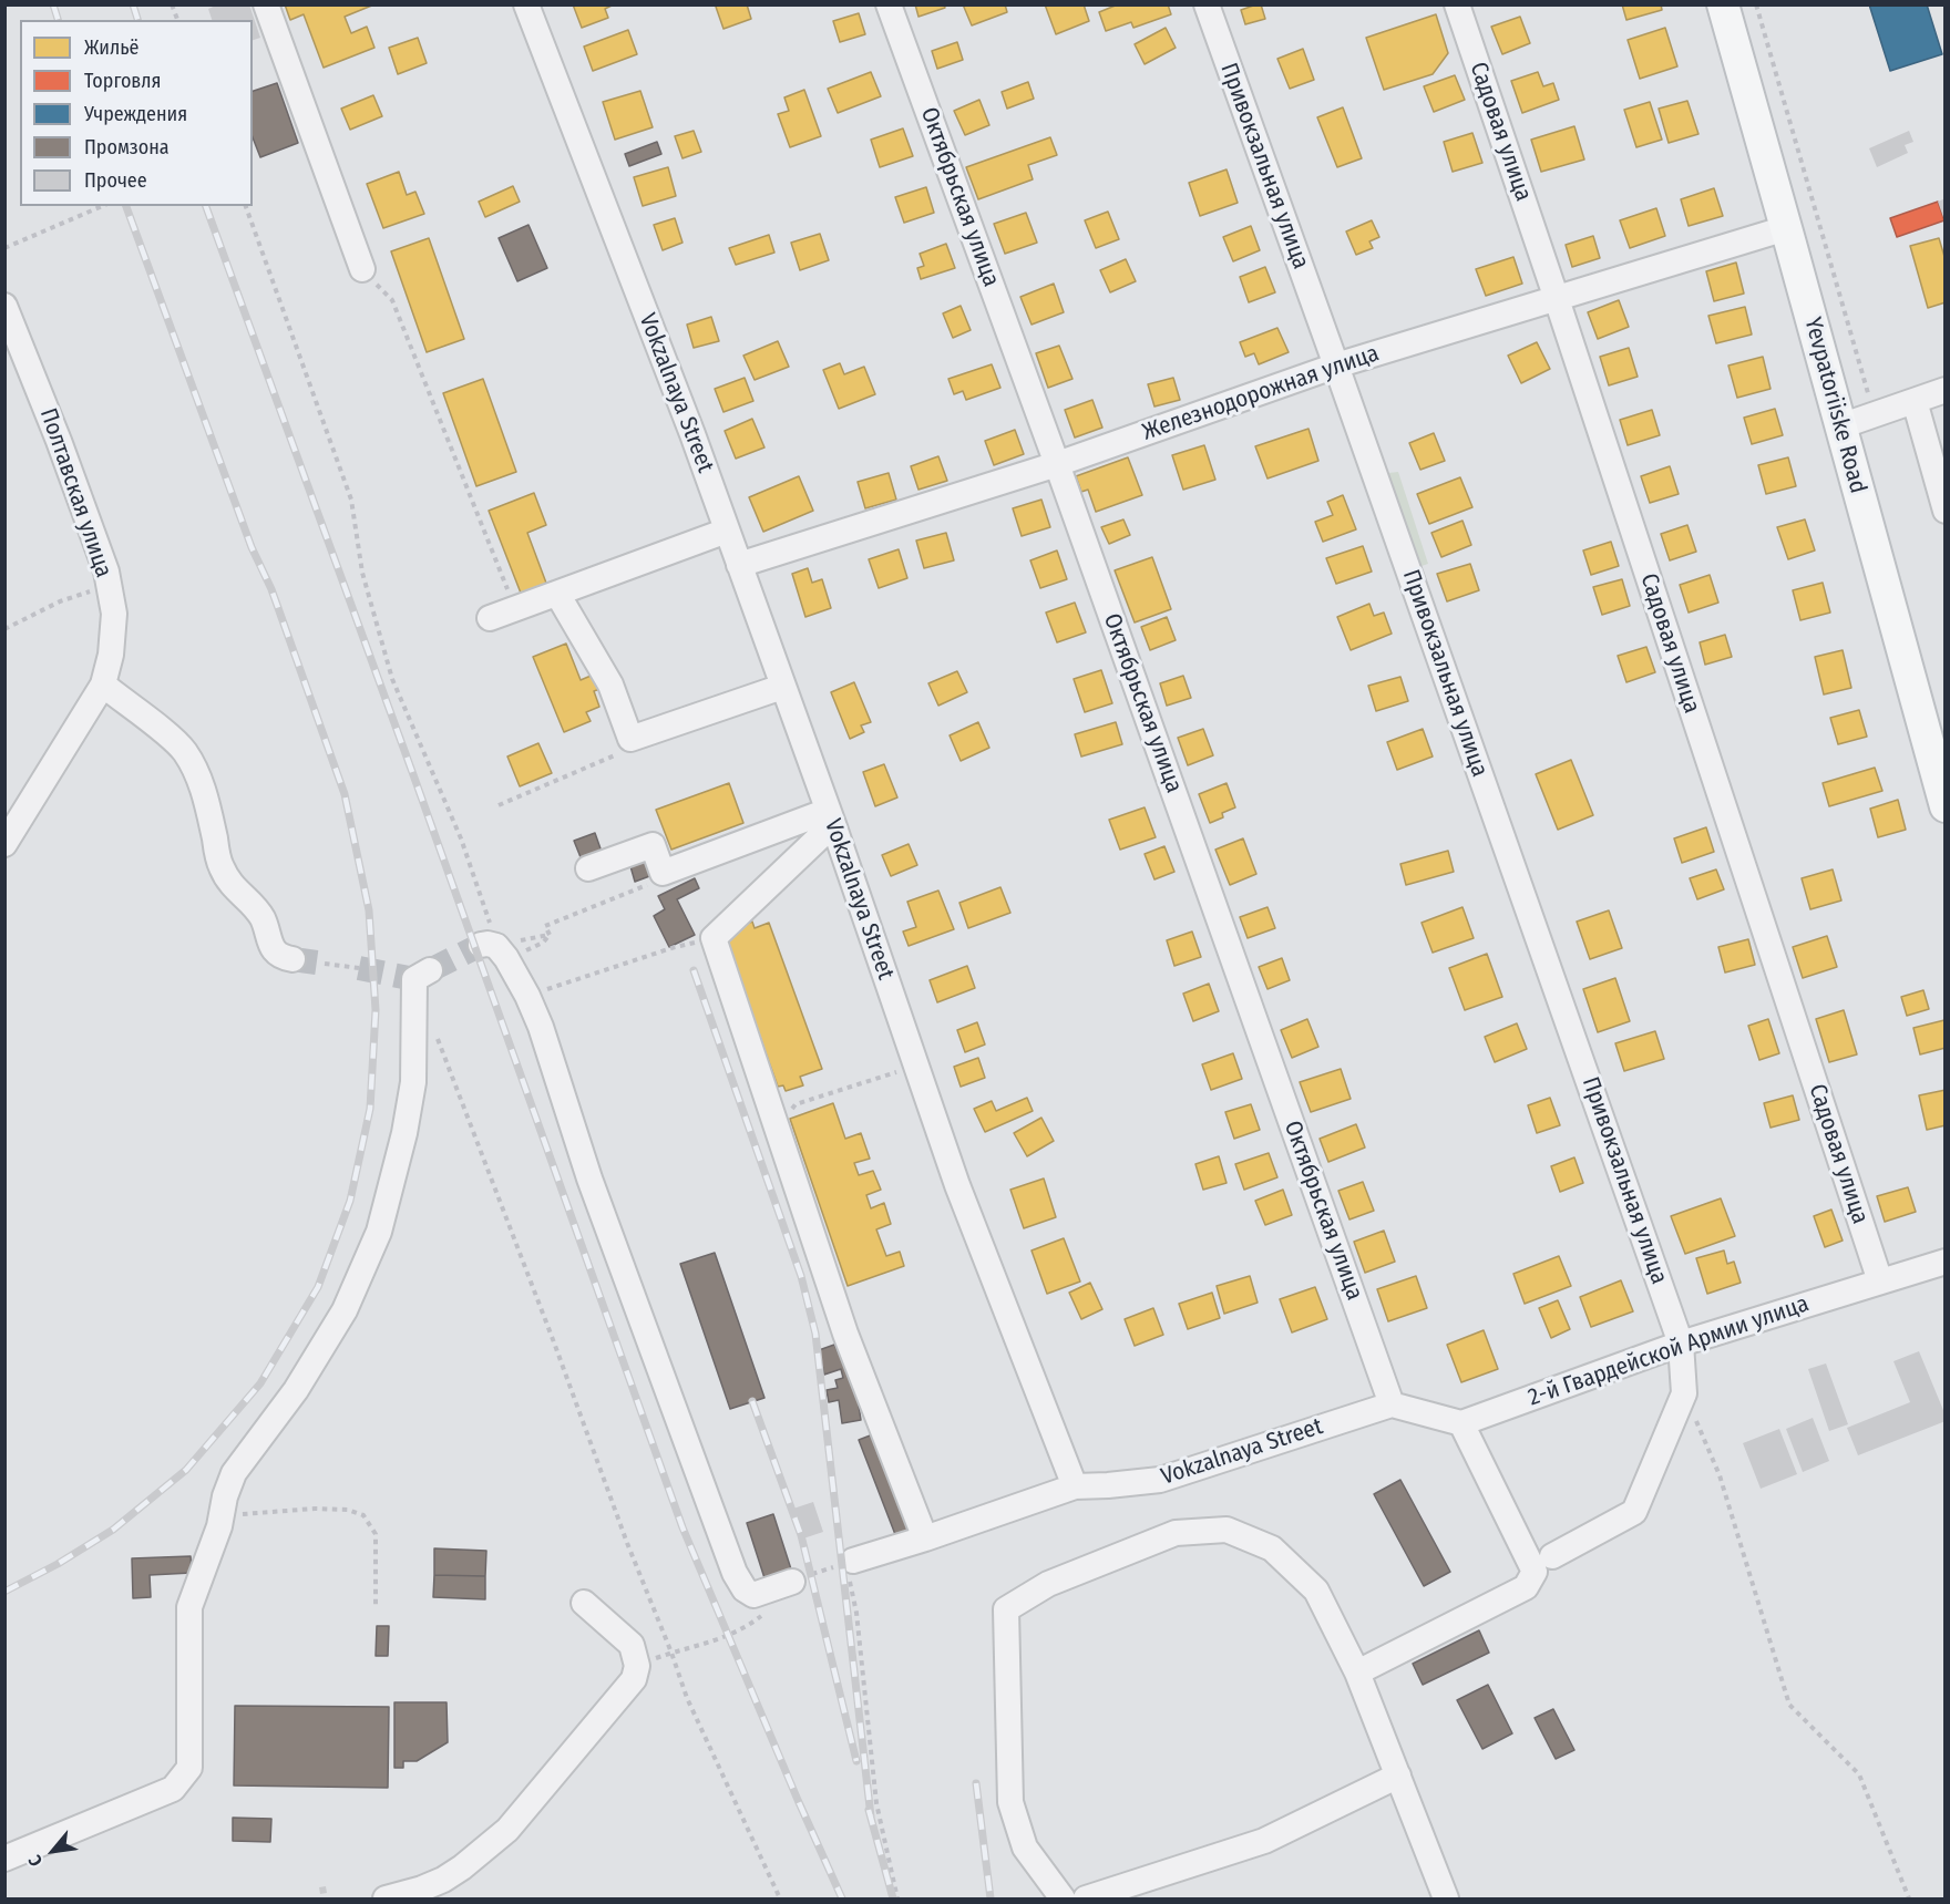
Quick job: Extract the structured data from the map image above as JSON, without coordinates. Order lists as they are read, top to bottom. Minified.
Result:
{"streets":{"main road":["Yevpatoriiske Road"],"street":["Садовая улица","Привокзальная улица","Октябрьская улица","Vokzalnaya Street","Железнодорожная улица","Полтавская улица","2-й Гвардейской Армии улица"]},"crossings":[["Садовая улица","Железнодорожная улица"],["Садовая улица","2-й Гвардейской Армии улица"],["Привокзальная улица","Железнодорожная улица"],["Привокзальная улица","2-й Гвардейской Армии улица"],["Октябрьская улица","Vokzalnaya Street"],["Октябрьская улица","Железнодорожная улица"],["Vokzalnaya Street","Железнодорожная улица"],["Железнодорожная улица","Yevpatoriiske Road"]],"legend":["Жильё","Торговля","Учреждения","Промзона","Прочее"],"north":"bottom left"}
